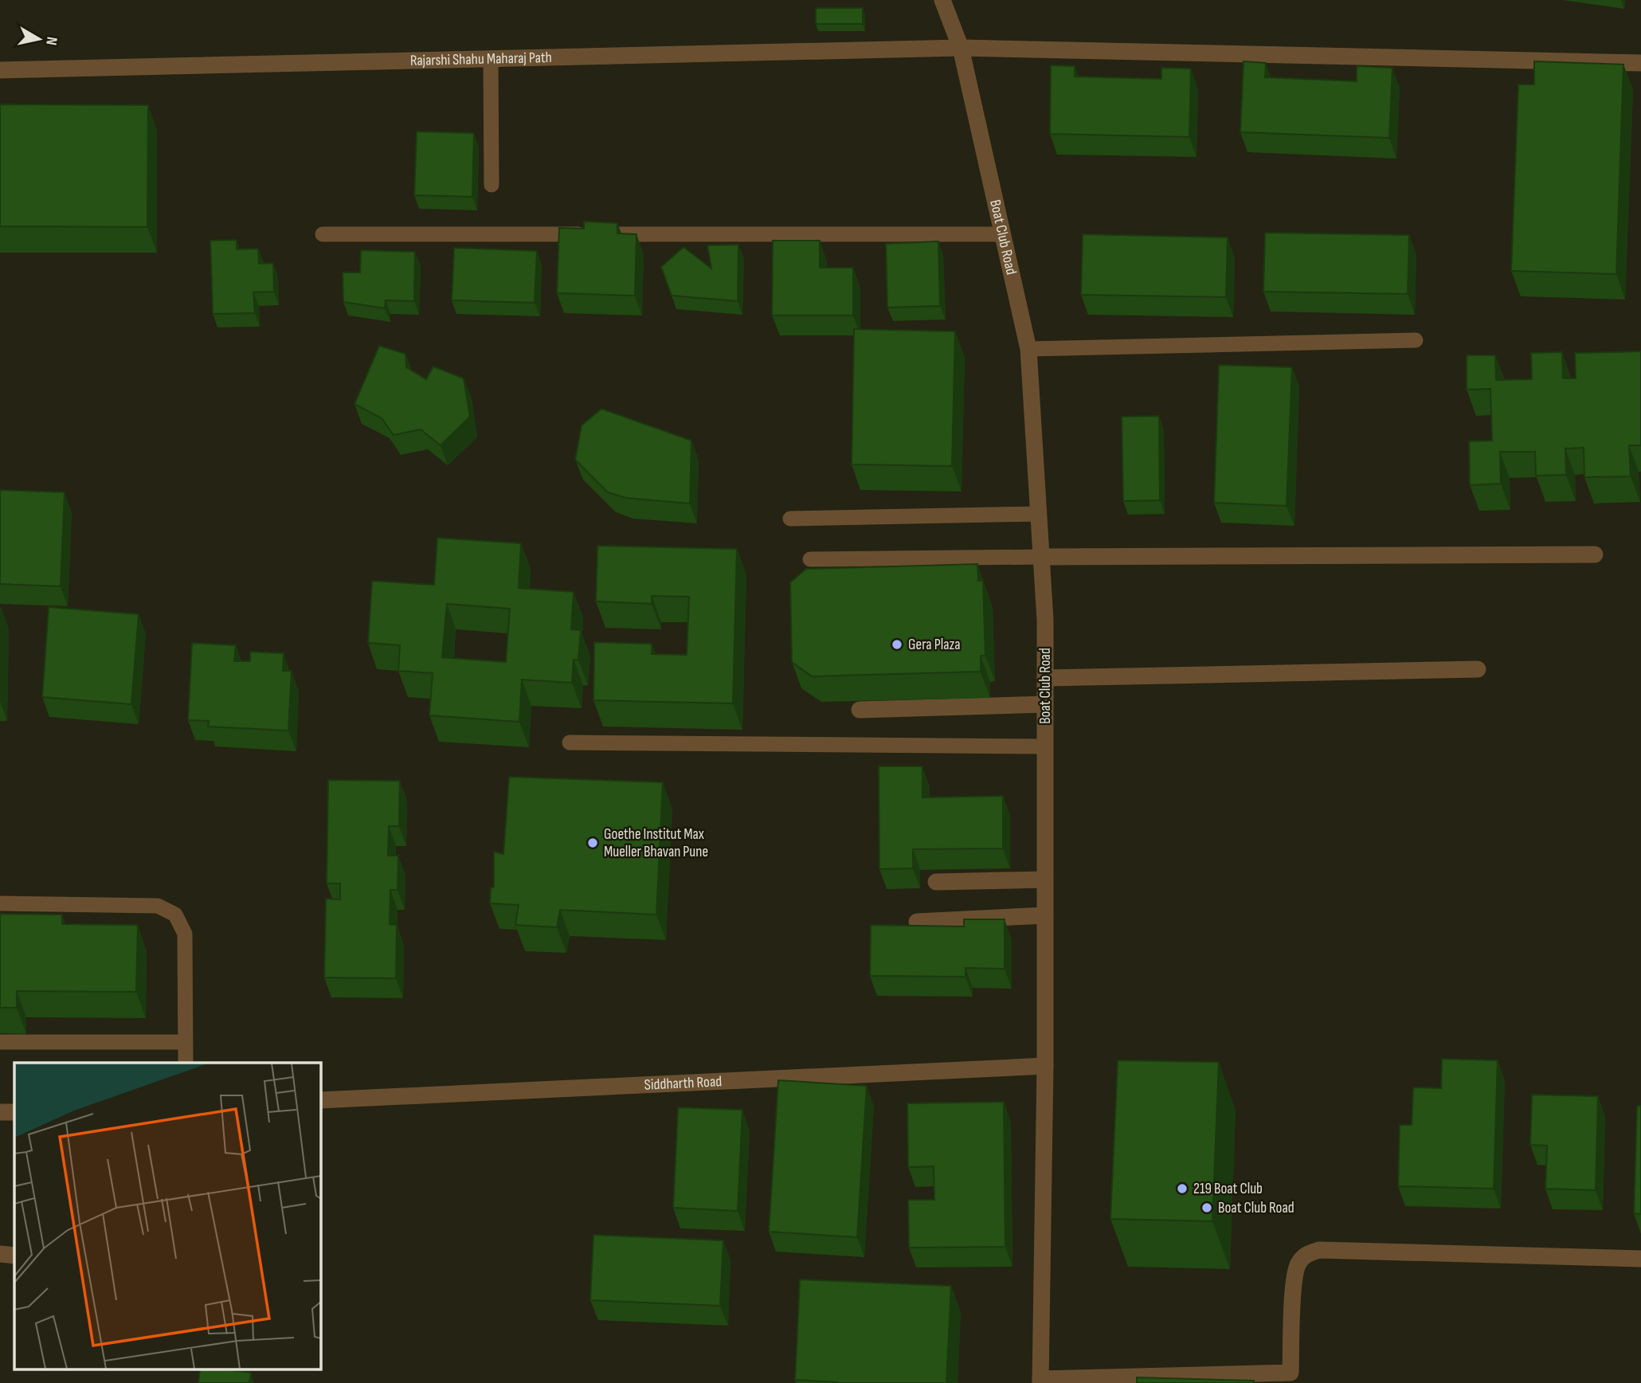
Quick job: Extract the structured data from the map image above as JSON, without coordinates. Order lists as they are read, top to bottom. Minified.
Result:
{"streets":{"street":["Rajarshi Shahu Maharaj Path","Boat Club Road","Siddharth Road"]},"crossings":[["Rajarshi Shahu Maharaj Path","Boat Club Road"],["Boat Club Road","Siddharth Road"]],"places":["Gera Plaza","Goethe Institut Max Mueller Bhavan Pune","219 Boat Club","Boat Club Road"],"north":"right"}
